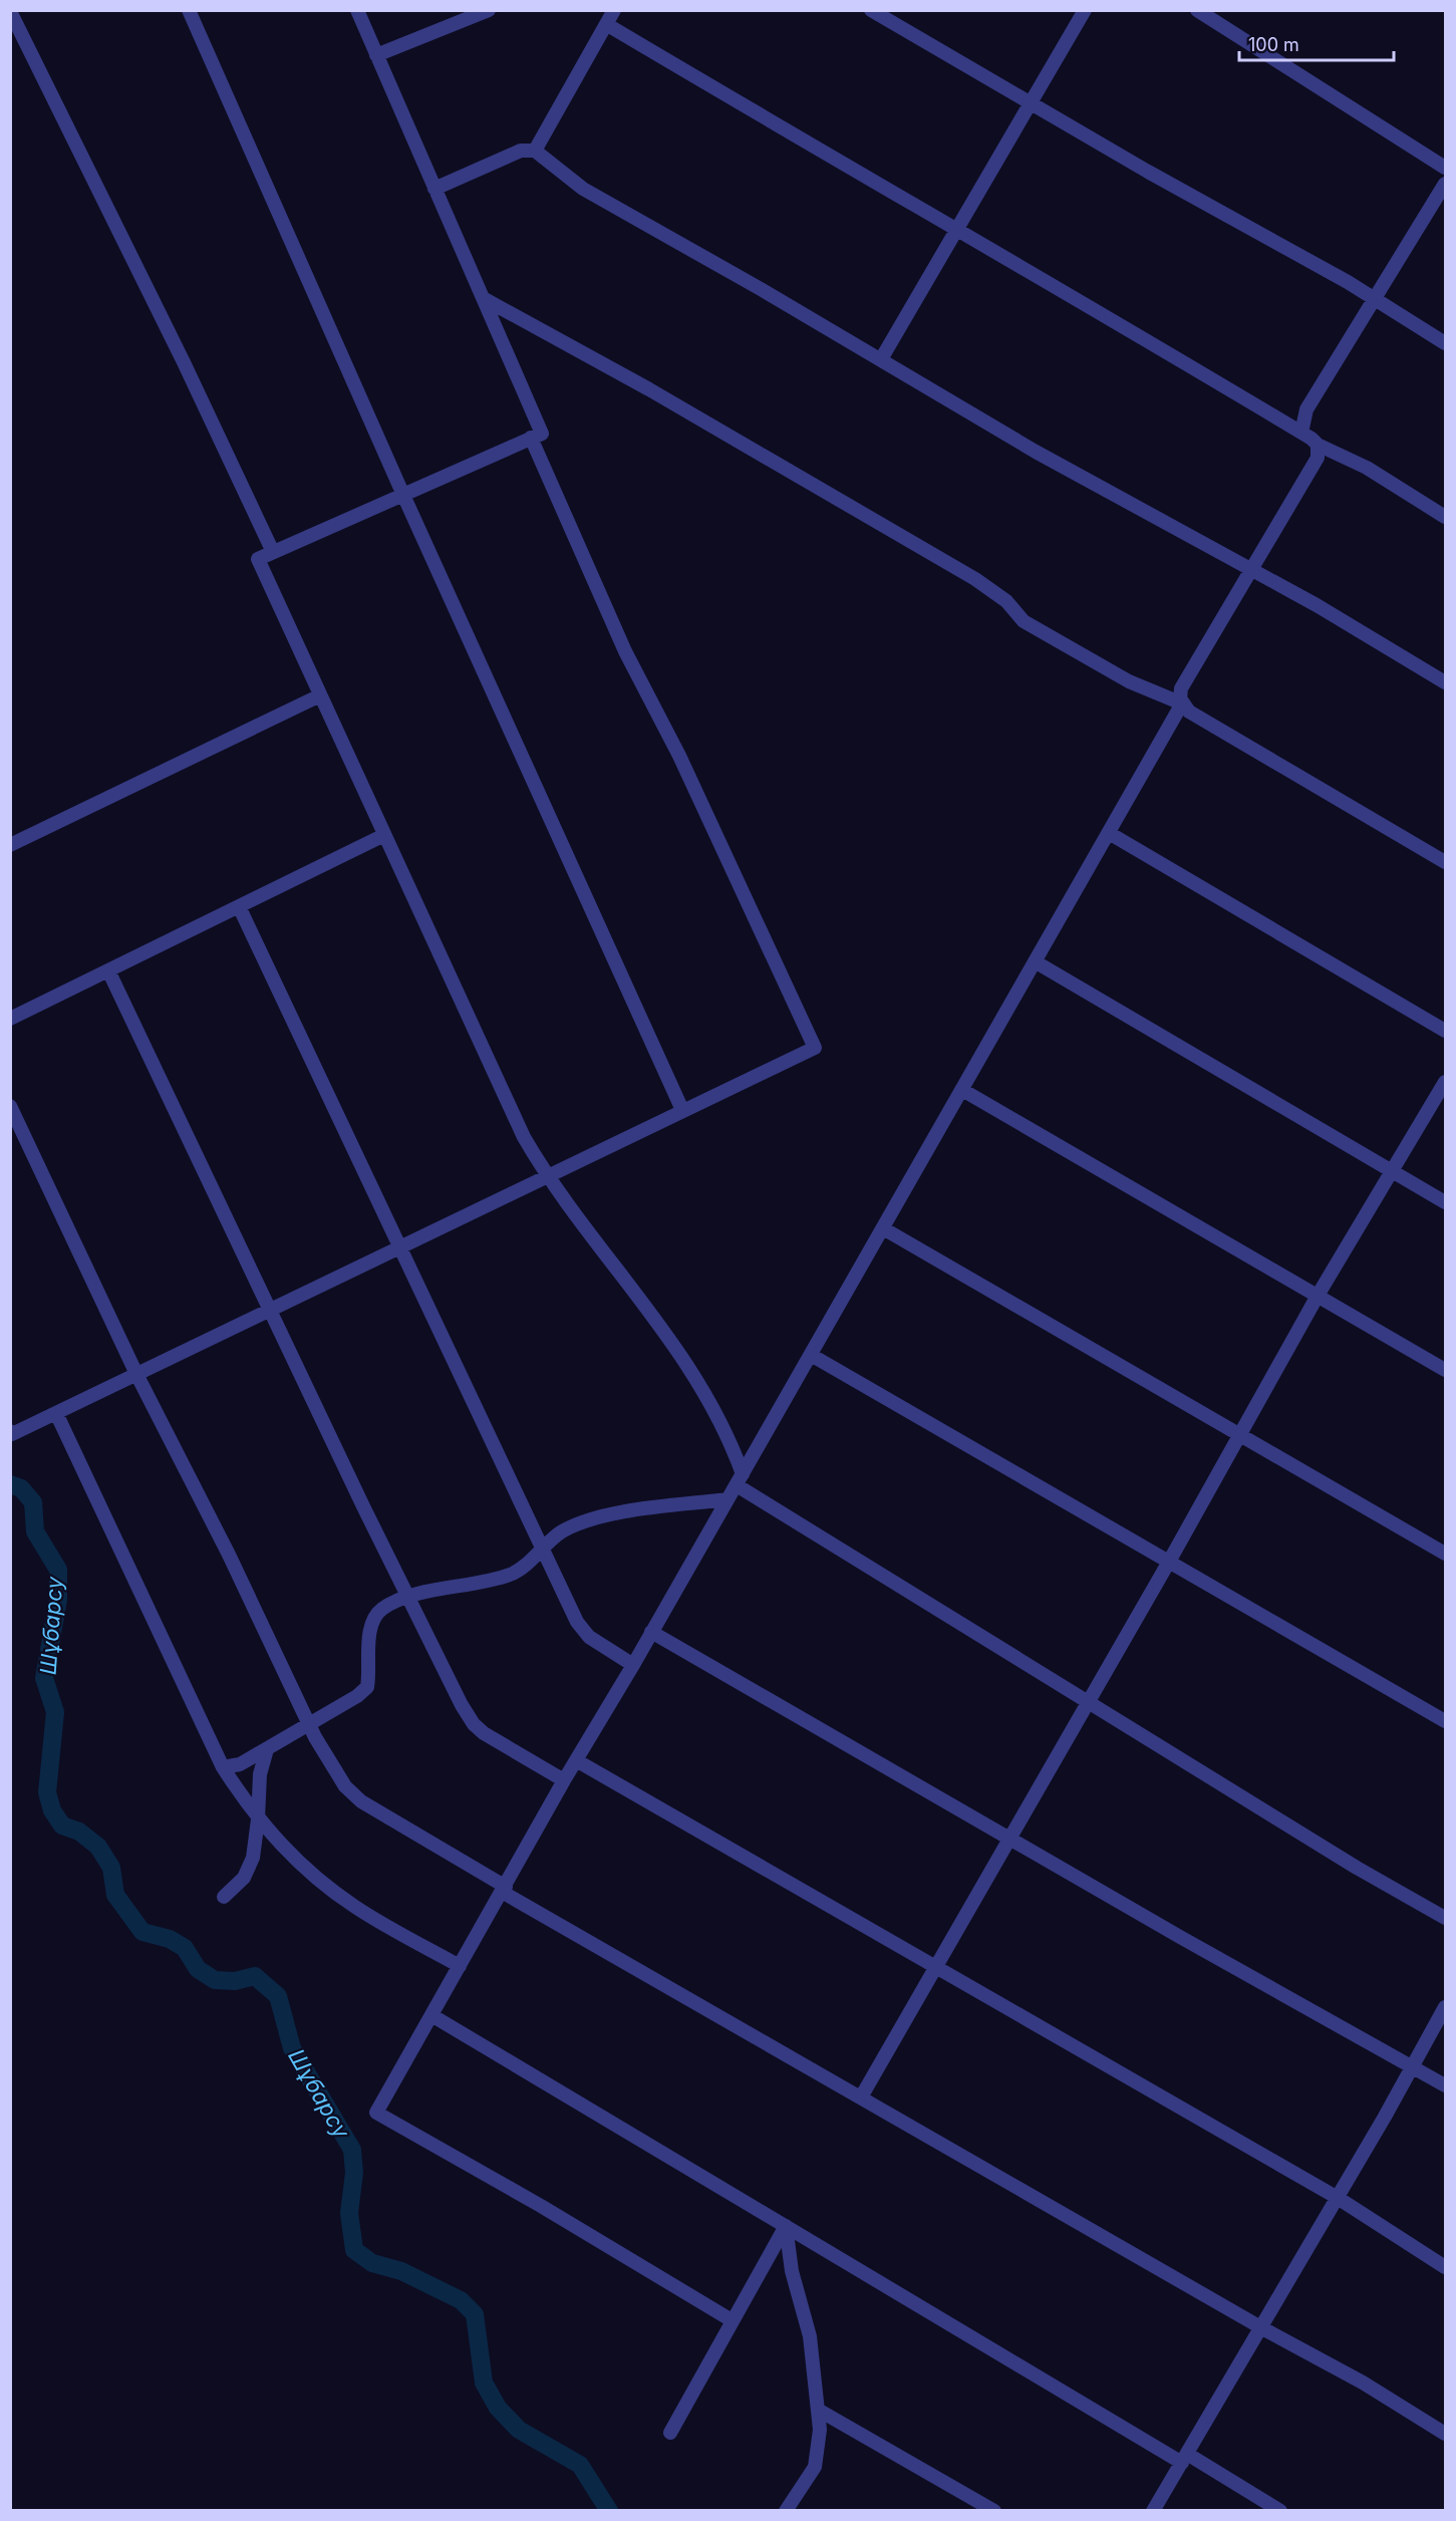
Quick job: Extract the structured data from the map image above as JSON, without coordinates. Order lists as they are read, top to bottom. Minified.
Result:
{"water":["Шұбарсу"],"scale_bar":"100 m"}
